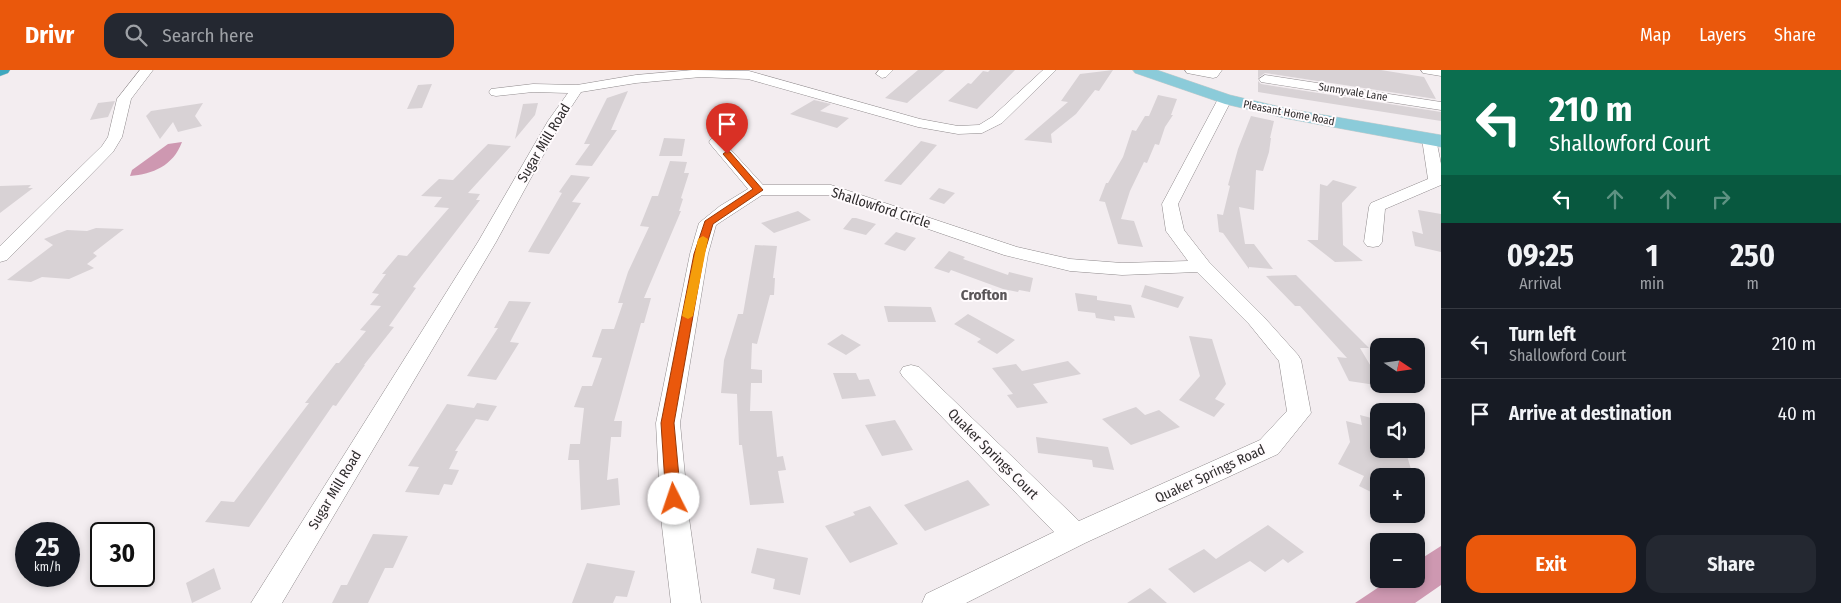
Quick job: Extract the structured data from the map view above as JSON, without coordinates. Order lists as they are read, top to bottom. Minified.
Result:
{"streets":{"main road":["Pleasant Home Road"],"street":["Sunnyvale Lane","Sugar Mill Road","Shallowford Circle","Quaker Springs Court","Quaker Springs Road"]},"crossings":[["Pleasant Home Road","Quaker Springs Road"],["Shallowford Circle","Quaker Springs Road"],["Quaker Springs Court","Quaker Springs Road"]],"districts":["Crofton"],"north":"right","page":{"header":"Drivr","search":"Search here","nav":["Map","Layers","Share"],"turn":["210 m","Shallowford Court"],"eta":["09:25","Arrival","1","min","250","m"],"list":[{"name":"Turn left","note":"Shallowford Court","value":"210 m"},{"name":"Arrive at destination","value":"40 m"}],"map_buttons":["+","−"],"speed":"25 km/h","limit":"30","buttons":["Exit","Share"]}}
